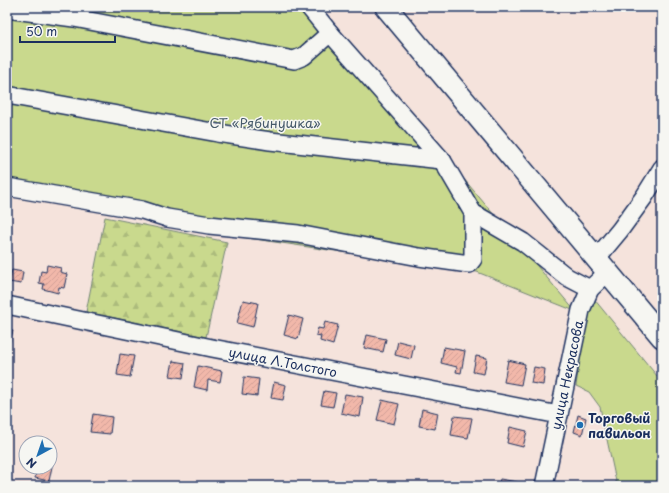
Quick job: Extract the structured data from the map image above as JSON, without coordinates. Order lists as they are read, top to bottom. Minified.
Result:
{"streets":{"street":["улица Л.Толстого","улица Некрасова"]},"crossings":[["улица Л.Толстого","улица Некрасова"]],"parks":["СТ «Рябинушка»"],"places":["Торговый павильон"],"scale_bar":"50 m","north":"bottom left"}
